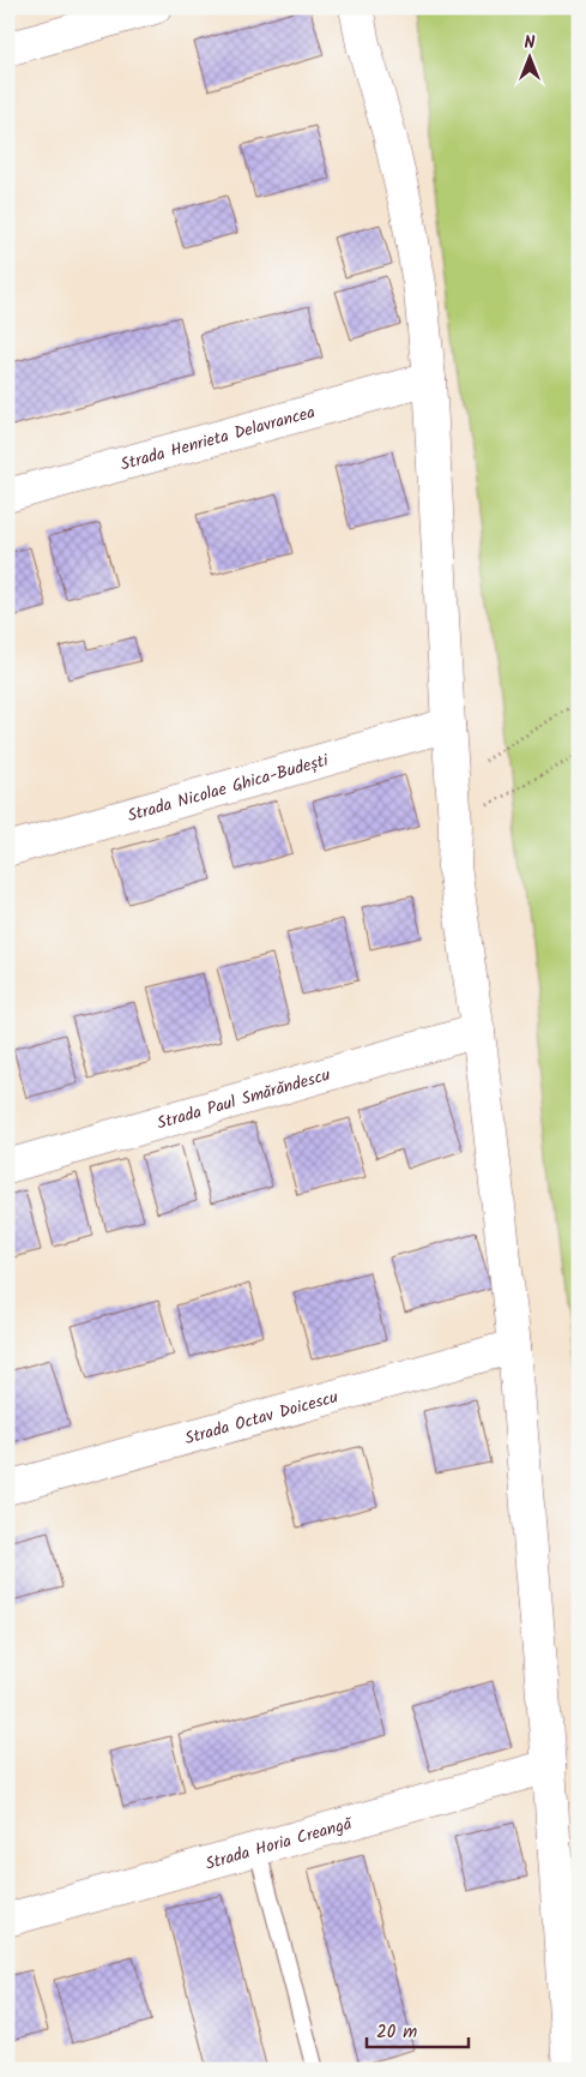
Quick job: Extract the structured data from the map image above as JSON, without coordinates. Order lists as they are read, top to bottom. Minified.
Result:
{"streets":{"street":["Strada Henrieta Delavrancea","Strada Nicolae Ghica-Budești","Strada Paul Smărăndescu","Strada Octav Doicescu","Strada Horia Creangă"]},"scale_bar":"20 m","north":"top"}
